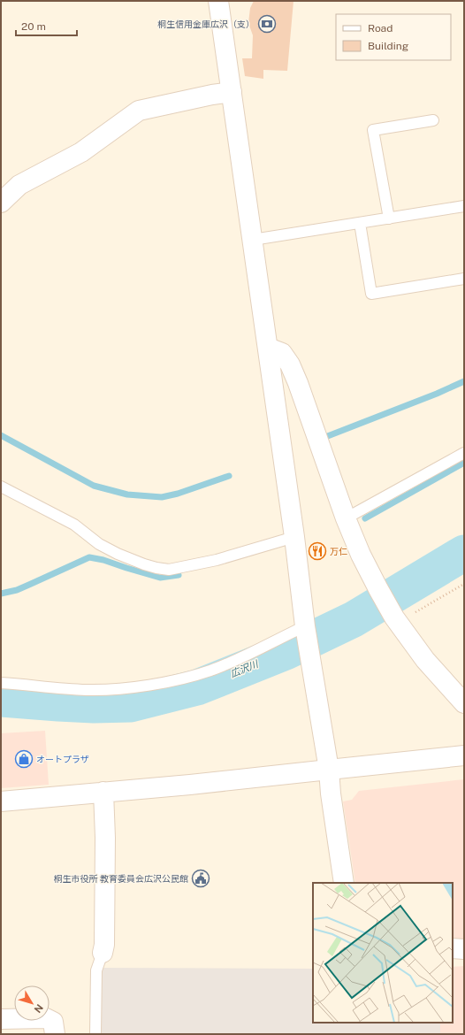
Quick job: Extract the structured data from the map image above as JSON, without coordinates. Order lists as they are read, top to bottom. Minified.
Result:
{"water":["広沢川"],"places":{"bank":["桐生信用金庫広沢（支）"],"restaurant":["万仁"],"shop":["オートプラザ"],"public building":["桐生市役所 教育委員会広沢公民館"]},"legend":["Road","Building"],"scale_bar":"20 m","north":"bottom right"}
